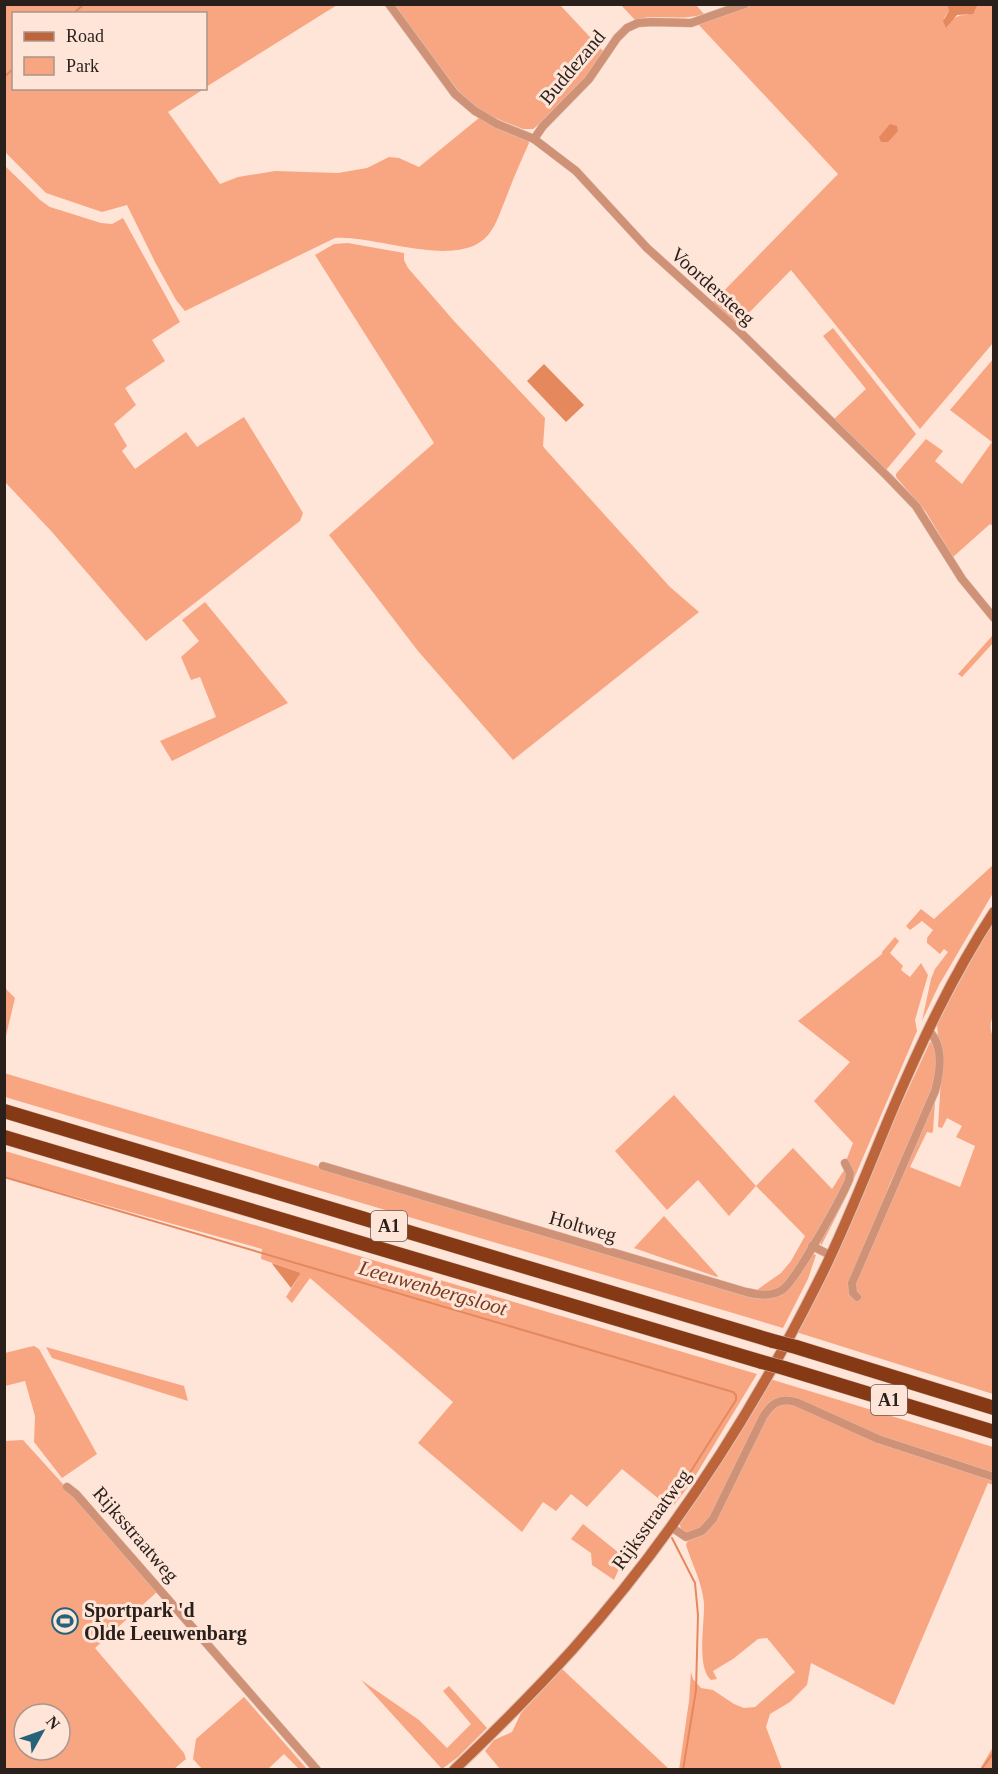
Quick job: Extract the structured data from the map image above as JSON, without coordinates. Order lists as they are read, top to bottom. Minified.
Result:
{"streets":{"highway":["A1"],"main road":["Rijksstraatweg"],"street":["Buddezand","Voordersteeg","Holtweg"]},"crossings":[["Buddezand","Voordersteeg"]],"water":["Leeuwenbergsloot"],"places":{"sports":["Sportpark 'd Olde Leeuwenbarg"]},"legend":["Road","Park"],"north":"top right"}
